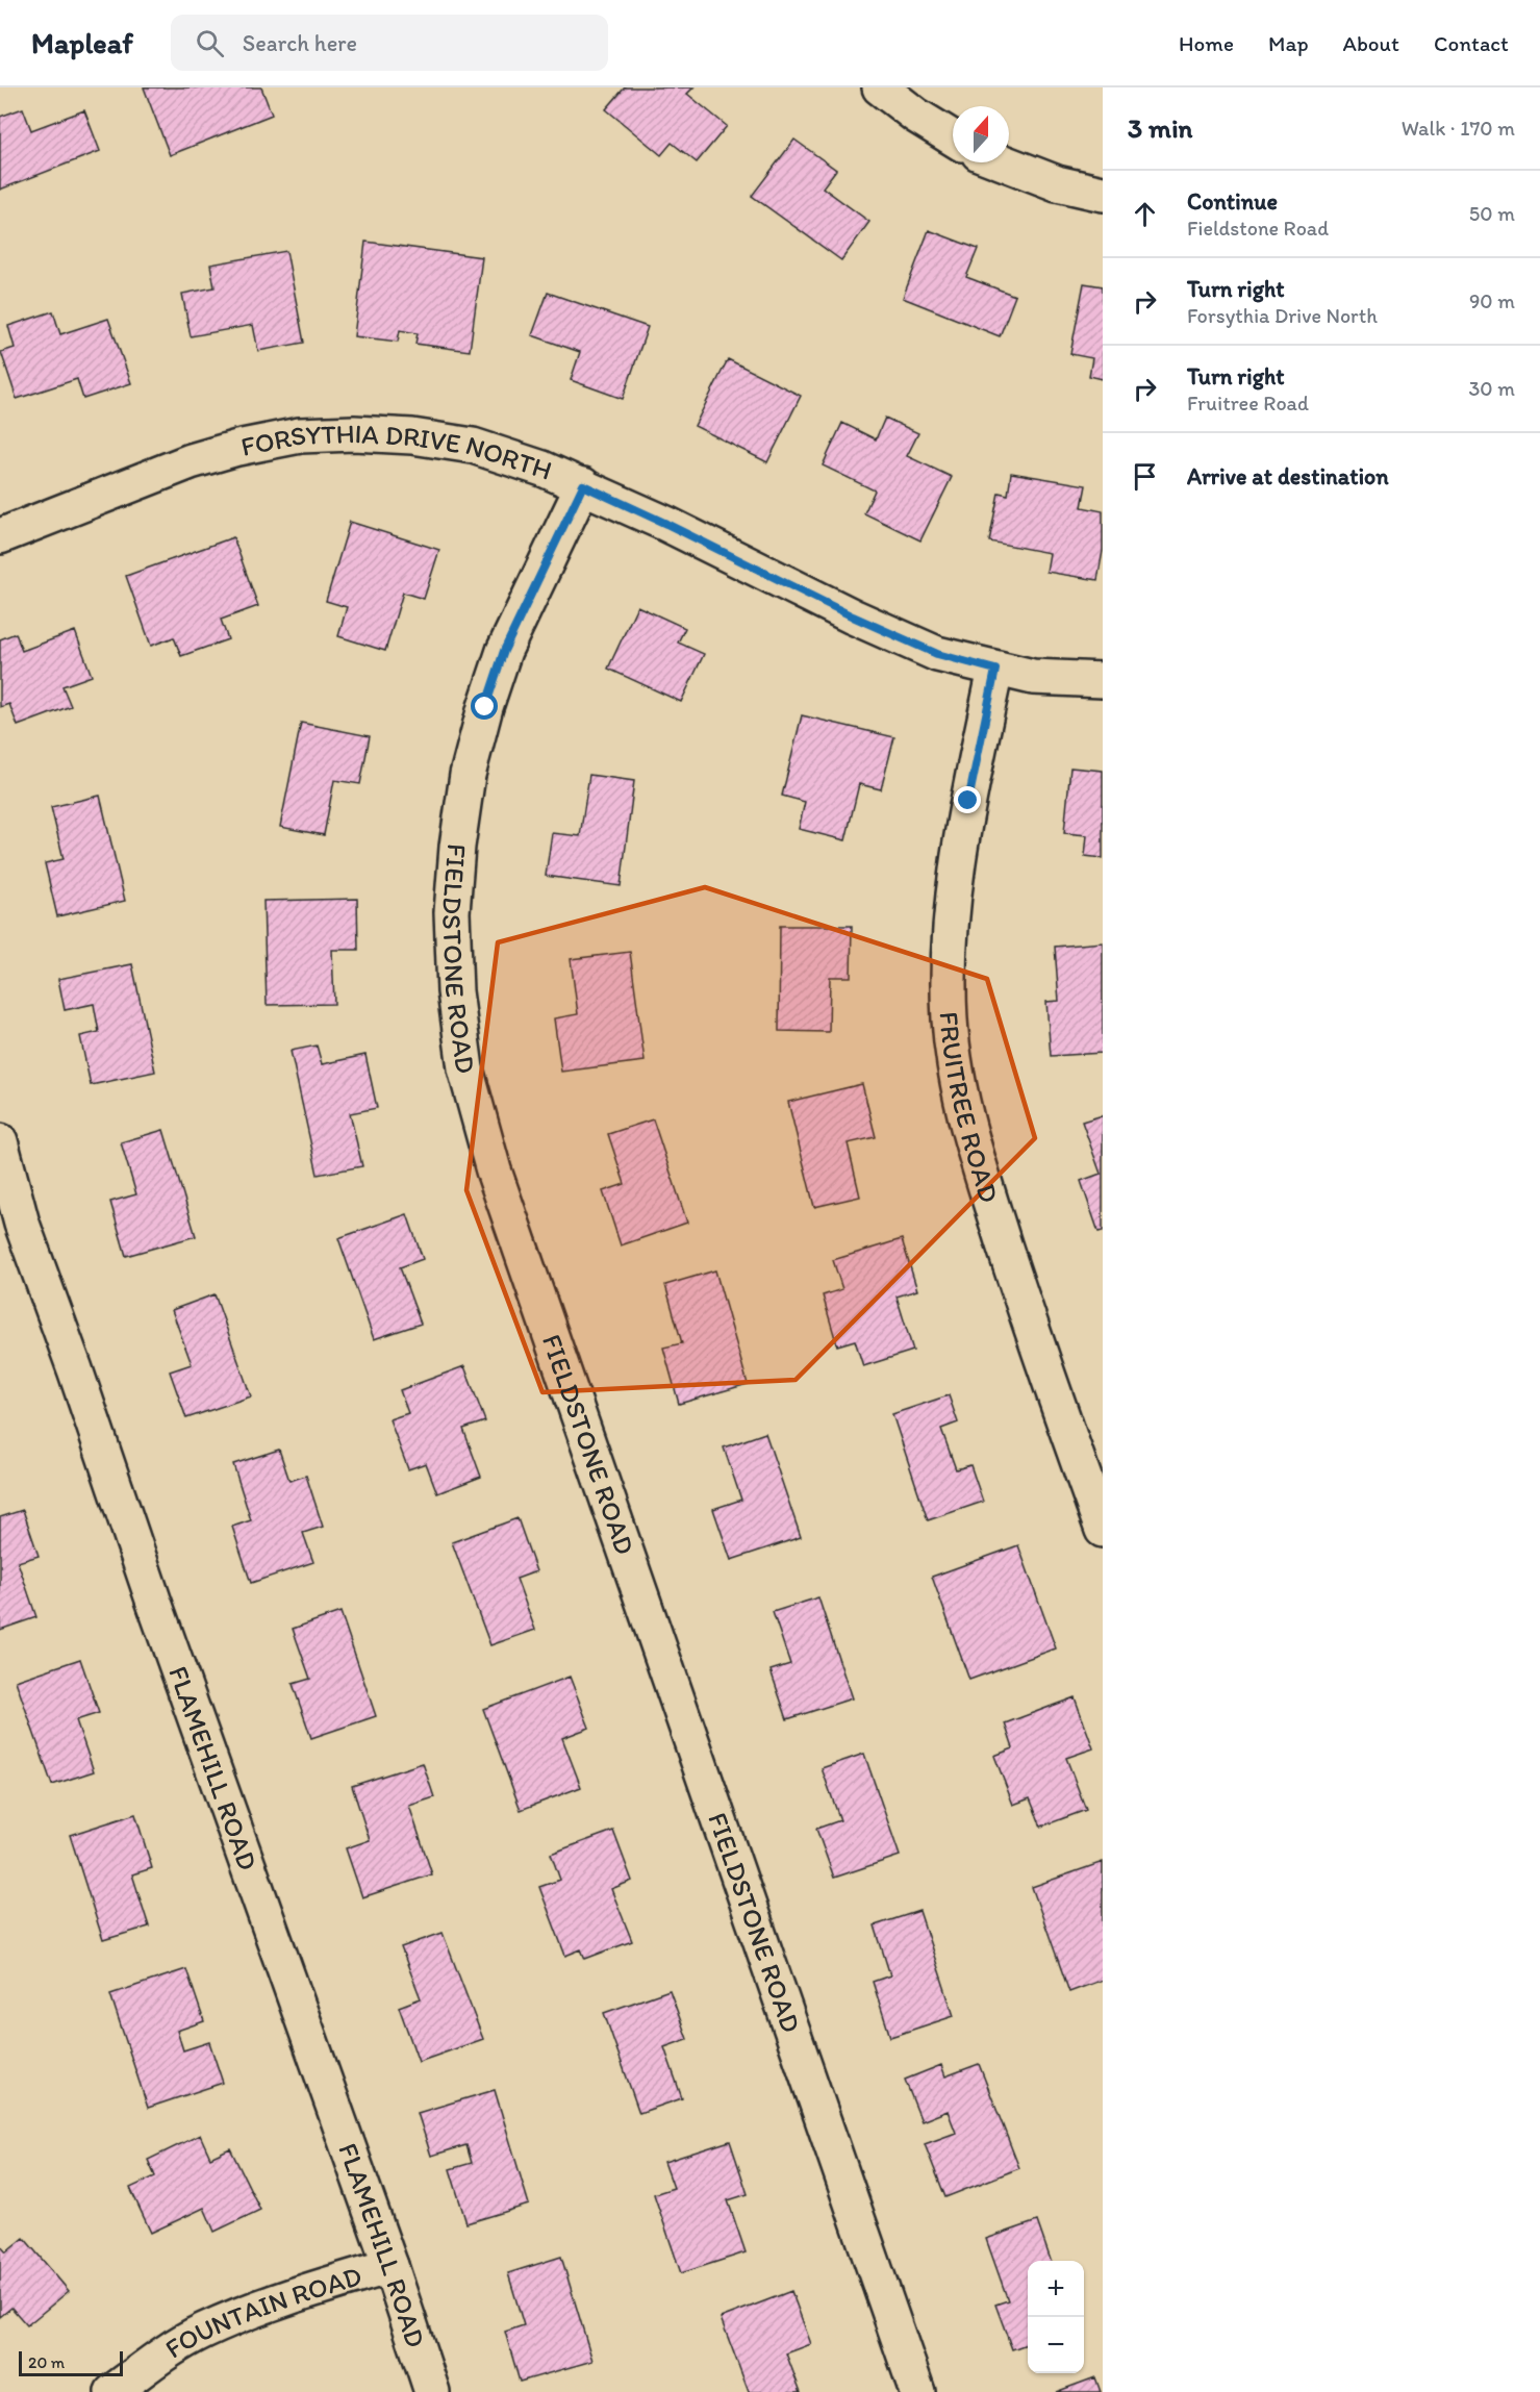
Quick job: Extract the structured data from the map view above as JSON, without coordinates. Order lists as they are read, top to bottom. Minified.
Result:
{"streets":{"street":["FORSYTHIA DRIVE NORTH","FIELDSTONE ROAD","FRUITREE ROAD","FLAMEHILL ROAD","FOUNTAIN ROAD"]},"crossings":[["FORSYTHIA DRIVE NORTH","FIELDSTONE ROAD"],["FORSYTHIA DRIVE NORTH","FRUITREE ROAD"],["FLAMEHILL ROAD","FOUNTAIN ROAD"]],"scale_bar":"20 m","north":"top","page":{"header":"Mapleaf","search":"Search here","nav":["Home","Map","About","Contact"],"heading":["3 min","Walk · 170 m"],"list":[["Continue","Fieldstone Road","50 m"],["Turn right","Forsythia Drive North","90 m"],["Turn right","Fruitree Road","30 m"],"Arrive at destination"],"map_buttons":["+","−"],"scale":"20 m"}}
